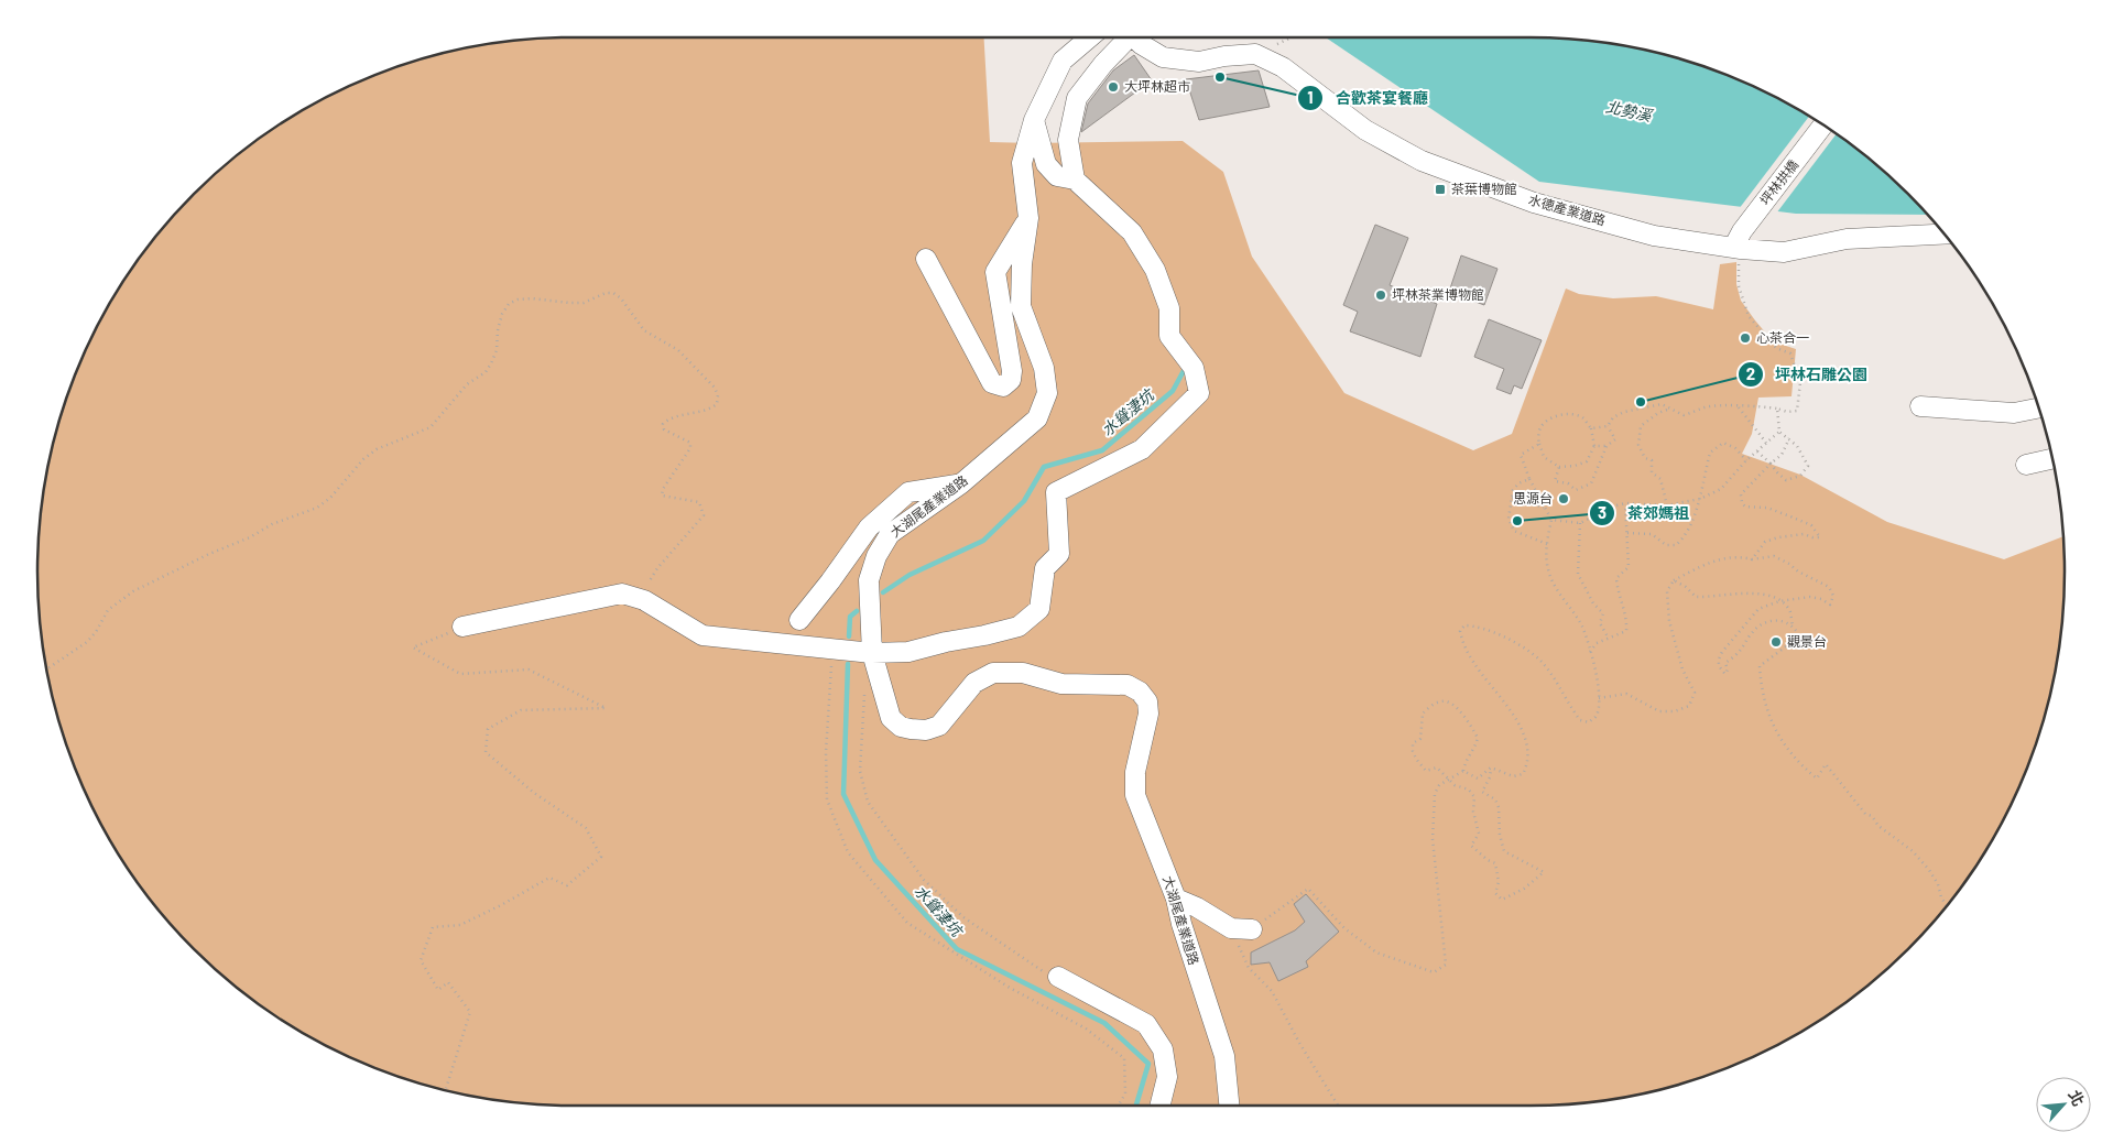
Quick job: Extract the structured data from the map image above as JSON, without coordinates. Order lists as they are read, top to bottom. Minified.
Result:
{"streets":{"street":["坪林拱橋","水德產業道路","大湖尾產業道路"]},"crossings":[["坪林拱橋","水德產業道路"]],"water":["北勢溪","水聳淒坑"],"places":{"other":["合歡茶宴餐廳","大坪林超市","坪林茶業博物館","心茶合一","坪林石雕公園","思源台","茶郊媽祖","觀景台"],"transit":["茶葉博物館"]},"north":"top right"}
